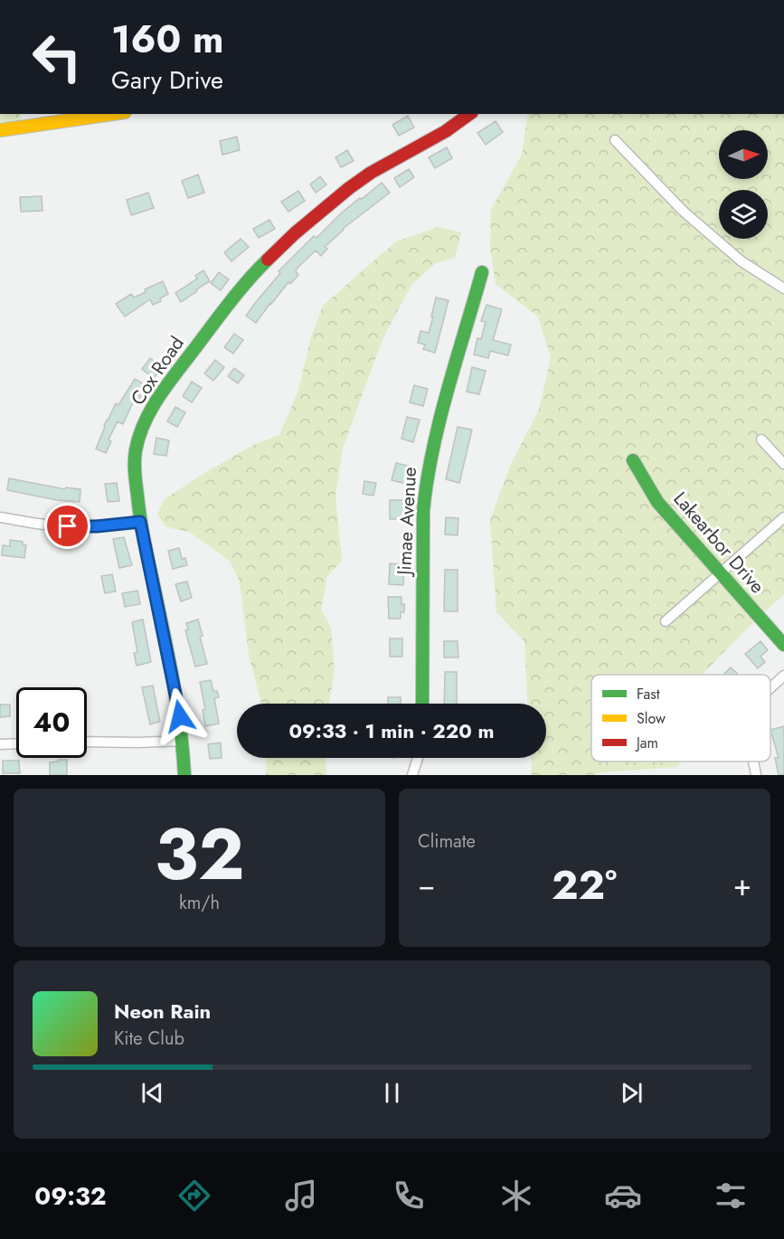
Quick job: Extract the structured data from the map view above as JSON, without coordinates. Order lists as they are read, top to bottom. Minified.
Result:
{"streets":{"street":["Cox Road","Jimae Avenue","Lakearbor Drive"]},"legend":["Fast","Slow","Jam"],"north":"right","page":{"turn":["160 m","Gary Drive"],"limit":"40","trip":"09:33 · 1 min · 220 m","tile":[["32","km/h"],"Climate"],"heat":["−","22°","+"],"song":["Neon Rain","Kite Club"],"tabs":"09:32"}}
